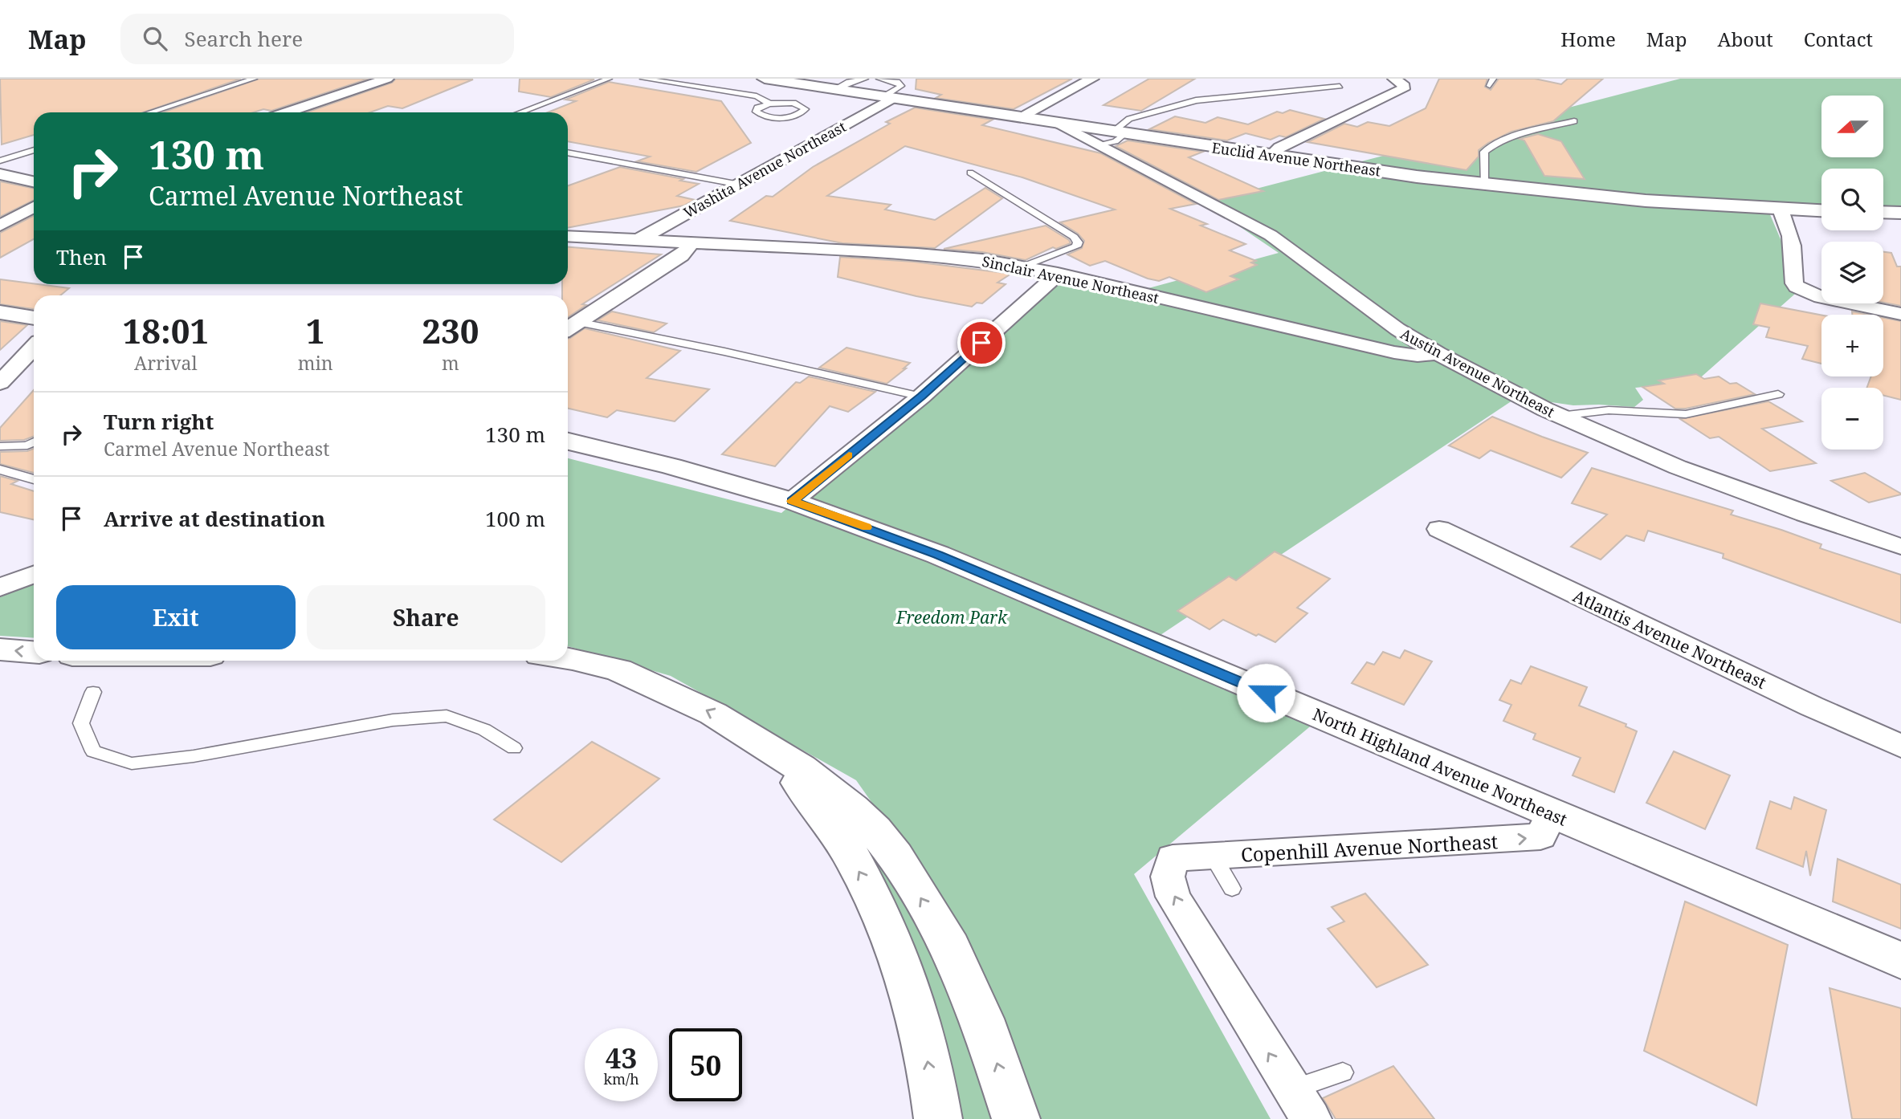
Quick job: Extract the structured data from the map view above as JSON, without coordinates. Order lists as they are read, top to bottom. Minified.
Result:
{"streets":{"main road":["Euclid Avenue Northeast","North Highland Avenue Northeast"],"street":["Washita Avenue Northeast","Sinclair Avenue Northeast","Austin Avenue Northeast","Atlantis Avenue Northeast","Copenhill Avenue Northeast"]},"crossings":[["Euclid Avenue Northeast","Washita Avenue Northeast"],["Euclid Avenue Northeast","Austin Avenue Northeast"],["Washita Avenue Northeast","Sinclair Avenue Northeast"],["Sinclair Avenue Northeast","Austin Avenue Northeast"],["North Highland Avenue Northeast","Copenhill Avenue Northeast"]],"parks":["Freedom Park"],"north":"left","page":{"header":"Map","search":"Search here","nav":["Home","Map","About","Contact"],"map_buttons":["+","−"],"turn":["130 m","Carmel Avenue Northeast"],"then":"Then","eta":["18:01","Arrival","1","min","230","m"],"list":[{"name":"Turn right","note":"Carmel Avenue Northeast","value":"130 m"},{"name":"Arrive at destination","value":"100 m"}],"buttons":["Exit","Share"],"speed":"43 km/h","limit":"50"}}
